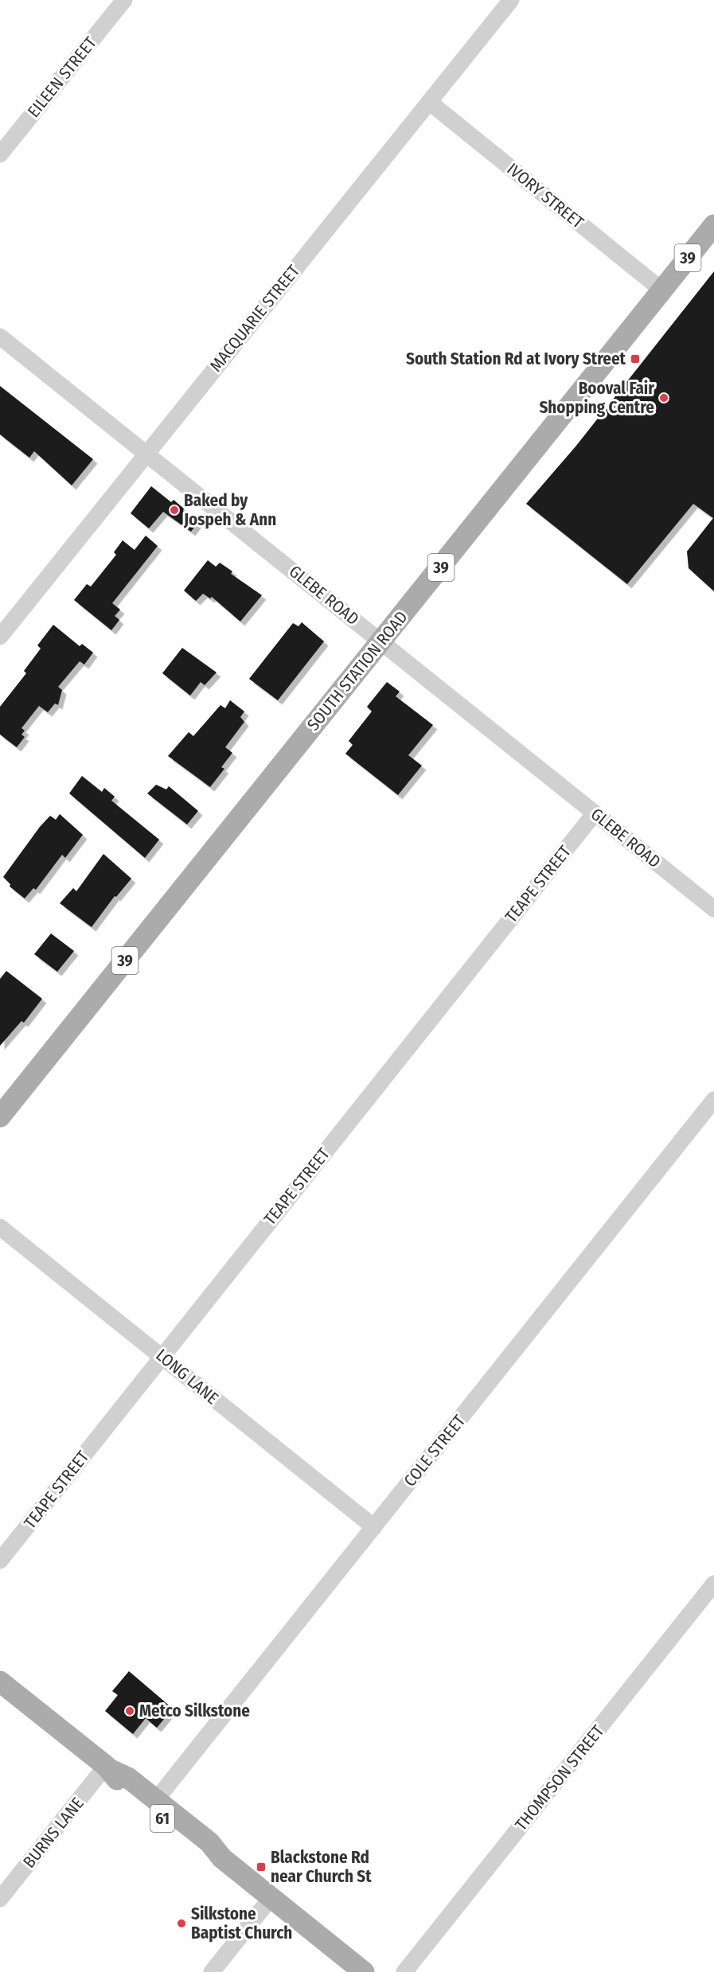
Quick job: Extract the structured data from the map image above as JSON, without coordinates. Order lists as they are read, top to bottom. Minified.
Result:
{"streets":{"main road":["39","SOUTH STATION ROAD","61"],"street":["EILEEN STREET","IVORY STREET","MACQUARIE STREET","GLEBE ROAD","TEAPE STREET","LONG LANE","COLE STREET","THOMPSON STREET","BURNS LANE"]},"crossings":[["IVORY STREET","MACQUARIE STREET"],["IVORY STREET","SOUTH STATION ROAD"],["MACQUARIE STREET","GLEBE ROAD"],["GLEBE ROAD","SOUTH STATION ROAD"],["GLEBE ROAD","TEAPE STREET"],["TEAPE STREET","LONG LANE"],["LONG LANE","COLE STREET"],["COLE STREET","61"],["61","BURNS LANE"]],"places":{"transit":["South Station Rd at Ivory Street","Blackstone Rd near Church St"],"other":["Booval Fair Shopping Centre","Baked by Jospeh & Ann","Metco Silkstone","Silkstone Baptist Church"]}}
